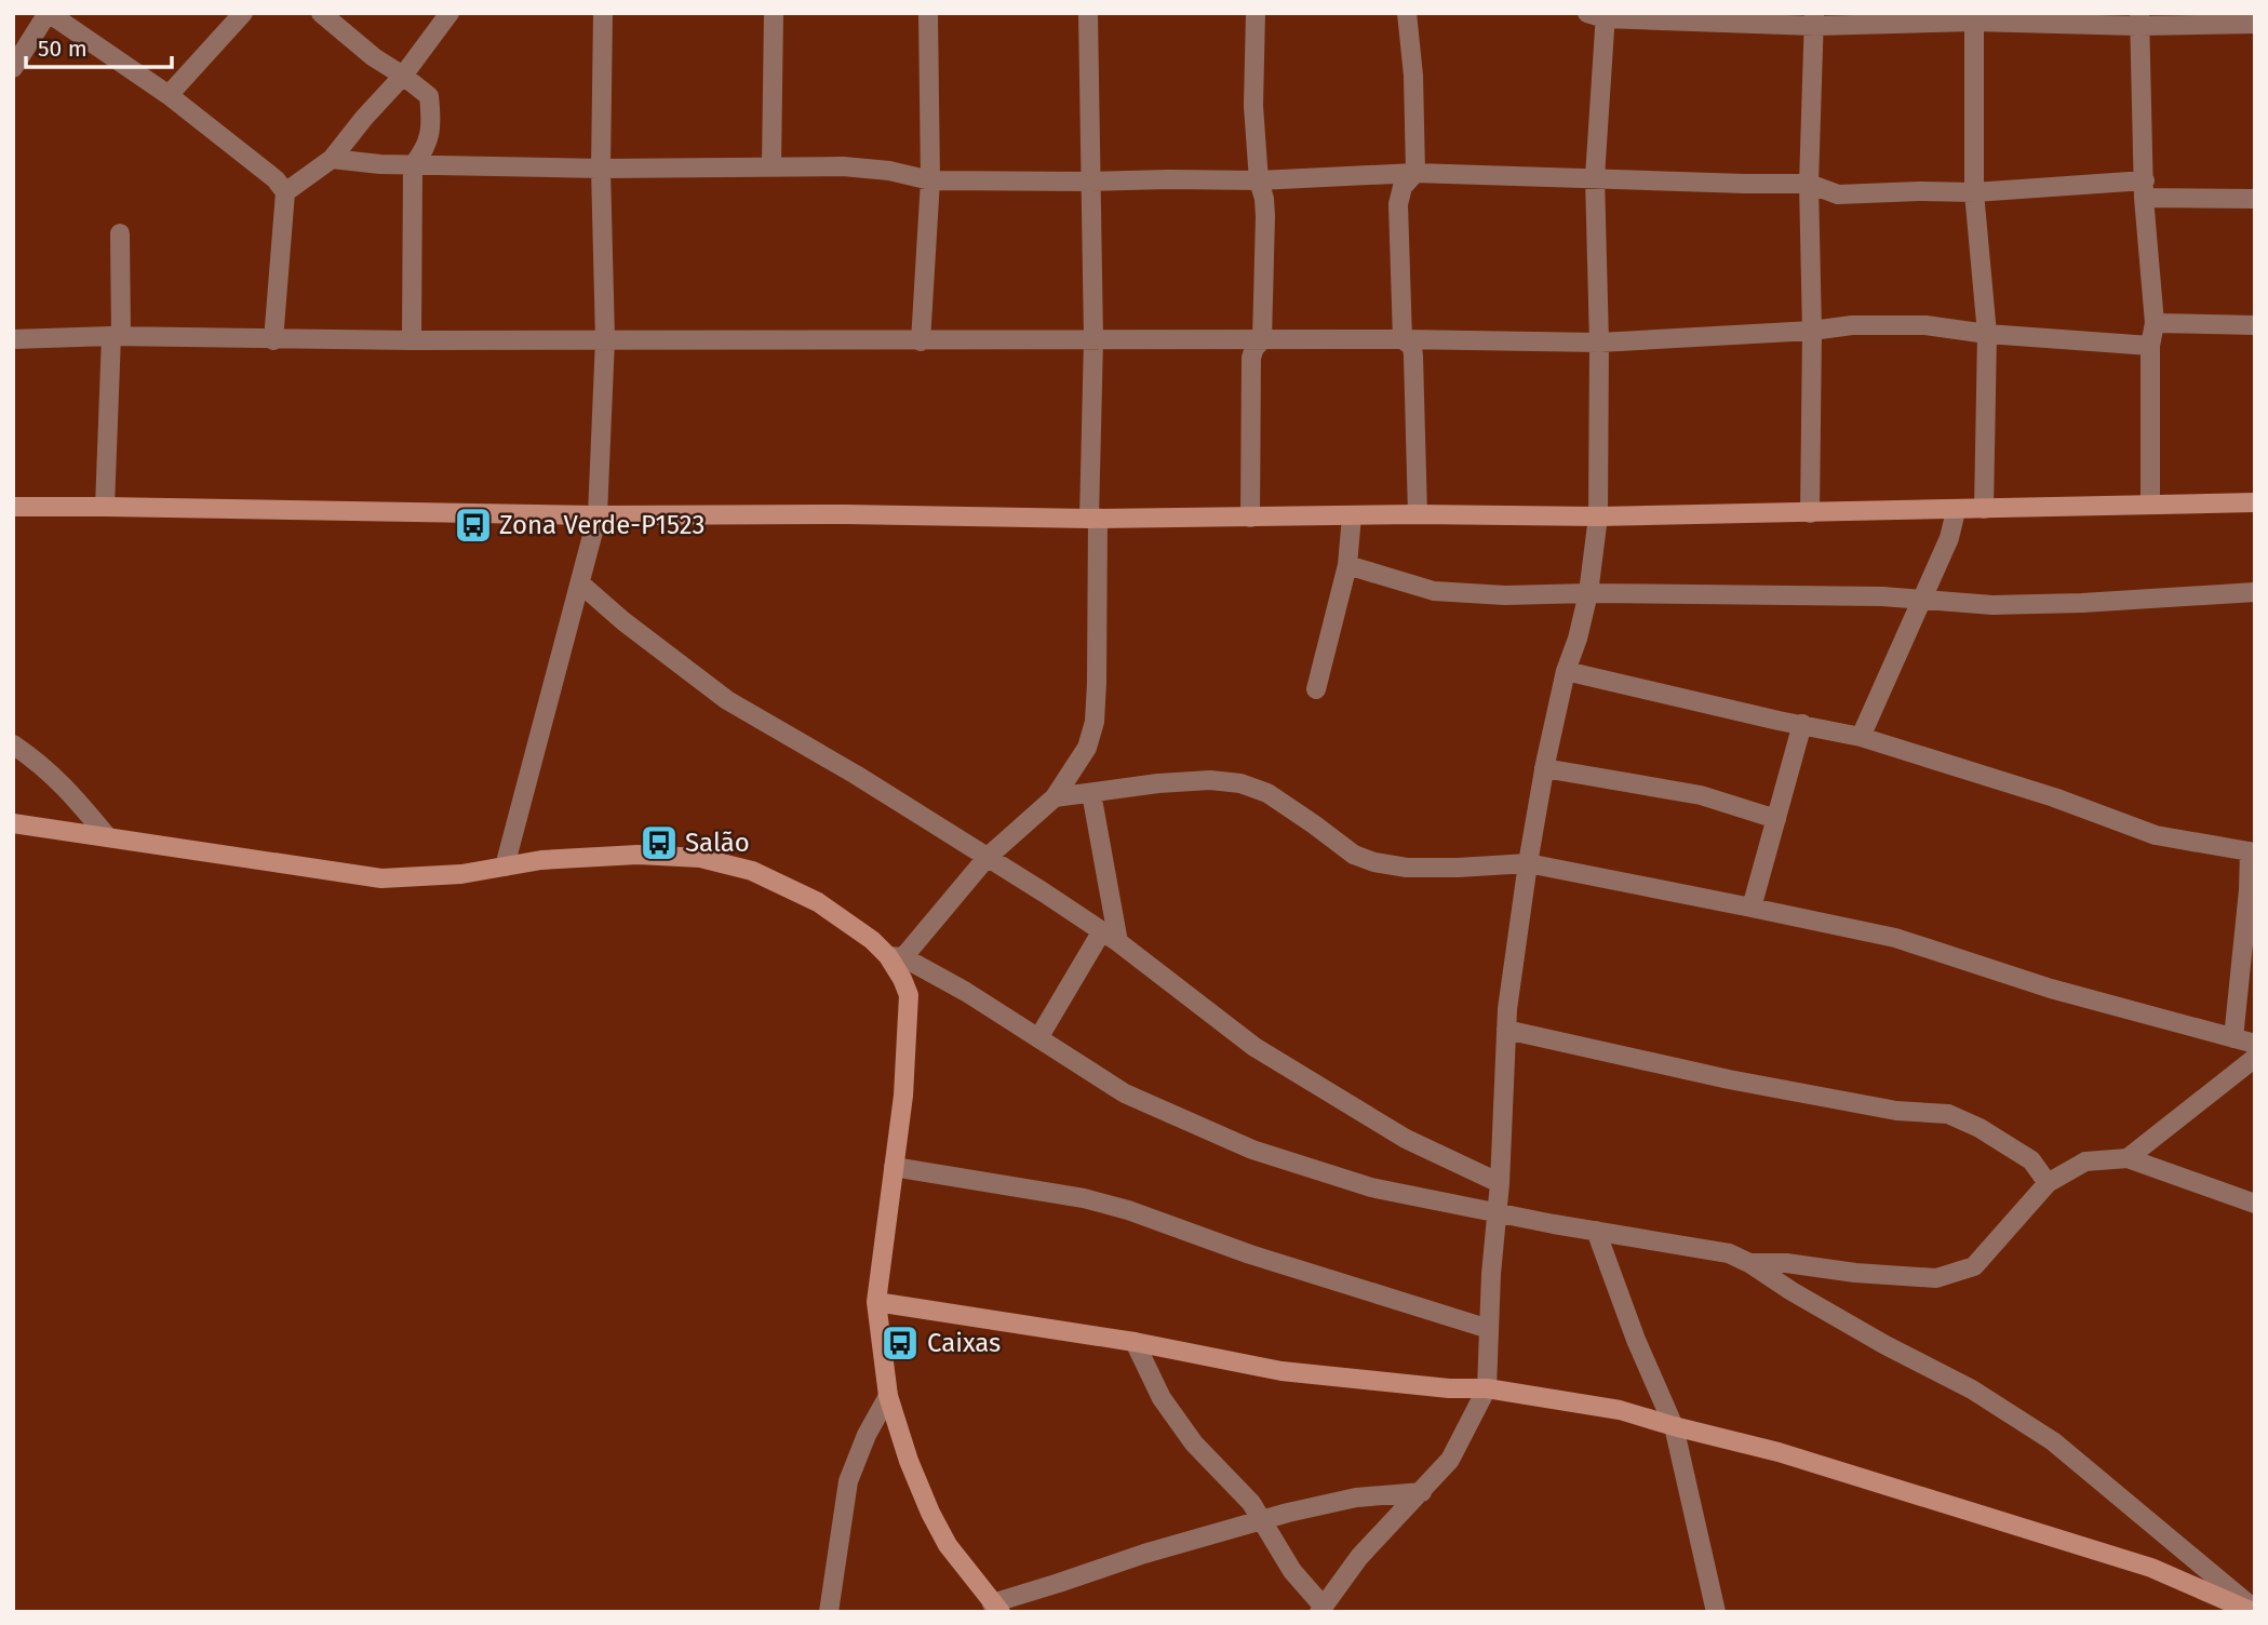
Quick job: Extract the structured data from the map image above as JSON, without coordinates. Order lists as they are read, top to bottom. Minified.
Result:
{"places":{"bus stop":["Zona Verde-P1523","Salão","Caixas"]},"scale_bar":"50 m"}
